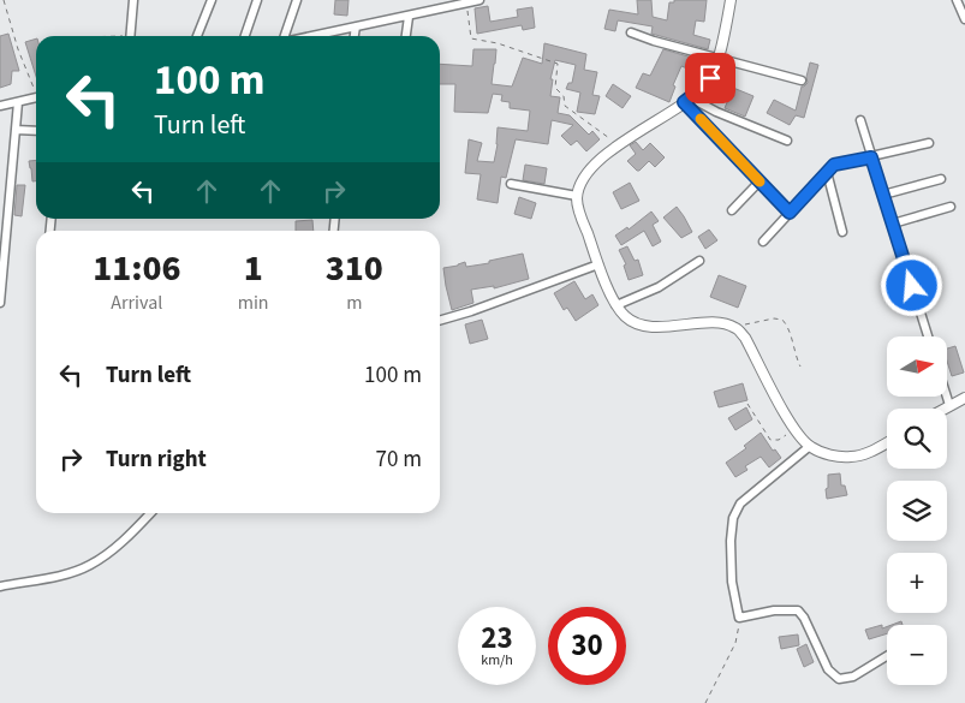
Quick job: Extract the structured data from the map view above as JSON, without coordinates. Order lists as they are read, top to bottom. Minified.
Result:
{"north":"right","page":{"turn":["100 m","Turn left"],"eta":["11:06","Arrival","1","min","310","m"],"list":[{"name":"Turn left","value":"100 m"},{"name":"Turn right","value":"70 m"}],"map_buttons":["+","−"],"speed":"23 km/h","limit":"30"}}
